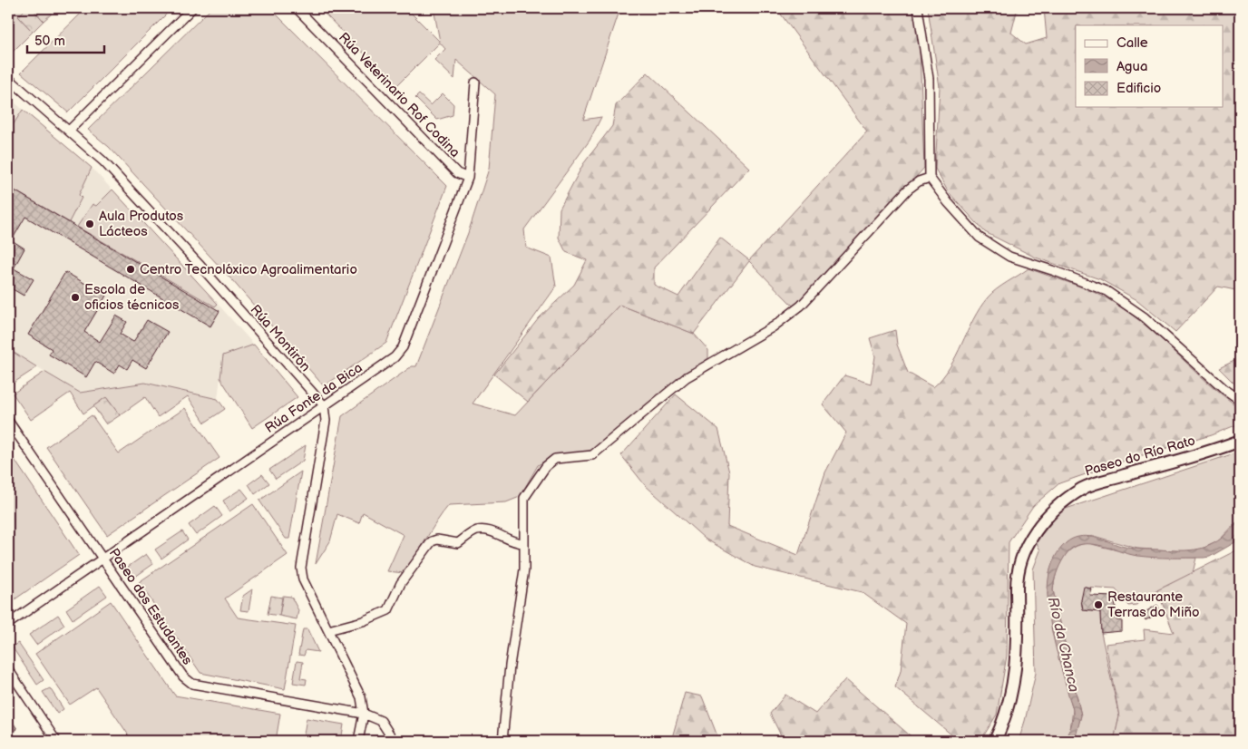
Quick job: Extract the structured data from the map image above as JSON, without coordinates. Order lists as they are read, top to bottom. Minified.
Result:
{"streets":{"street":["Rúa Veterinario Rof Codina","Rúa Montirón","Rúa Fonte da Bica","Paseo do Río Rato","Paseo dos Estudantes"]},"crossings":[["Rúa Veterinario Rof Codina","Rúa Fonte da Bica"],["Rúa Montirón","Rúa Fonte da Bica"],["Rúa Fonte da Bica","Paseo dos Estudantes"]],"water":["Río da Chanca"],"places":["Aula Produtos Lácteos","Centro Tecnolóxico Agroalimentario","Escola de oficios técnicos","Restaurante Terras do Miño"],"legend":["Calle","Agua","Edificio"],"scale_bar":"50 m"}
